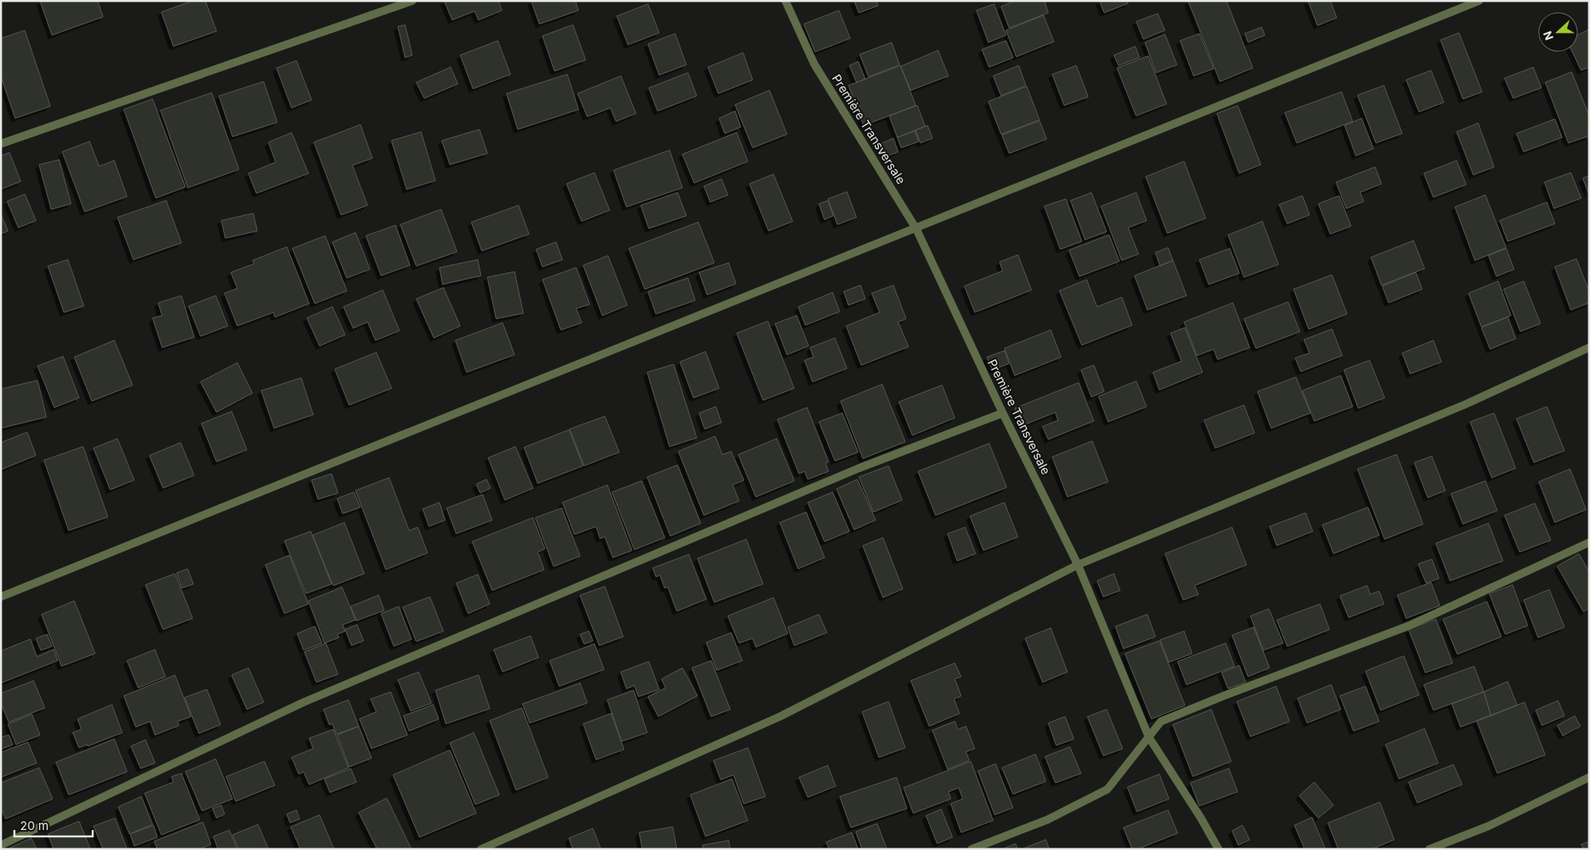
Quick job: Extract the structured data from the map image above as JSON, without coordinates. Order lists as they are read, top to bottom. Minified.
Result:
{"streets":{"street":["Première Transversale"]},"scale_bar":"20 m","north":"left"}
